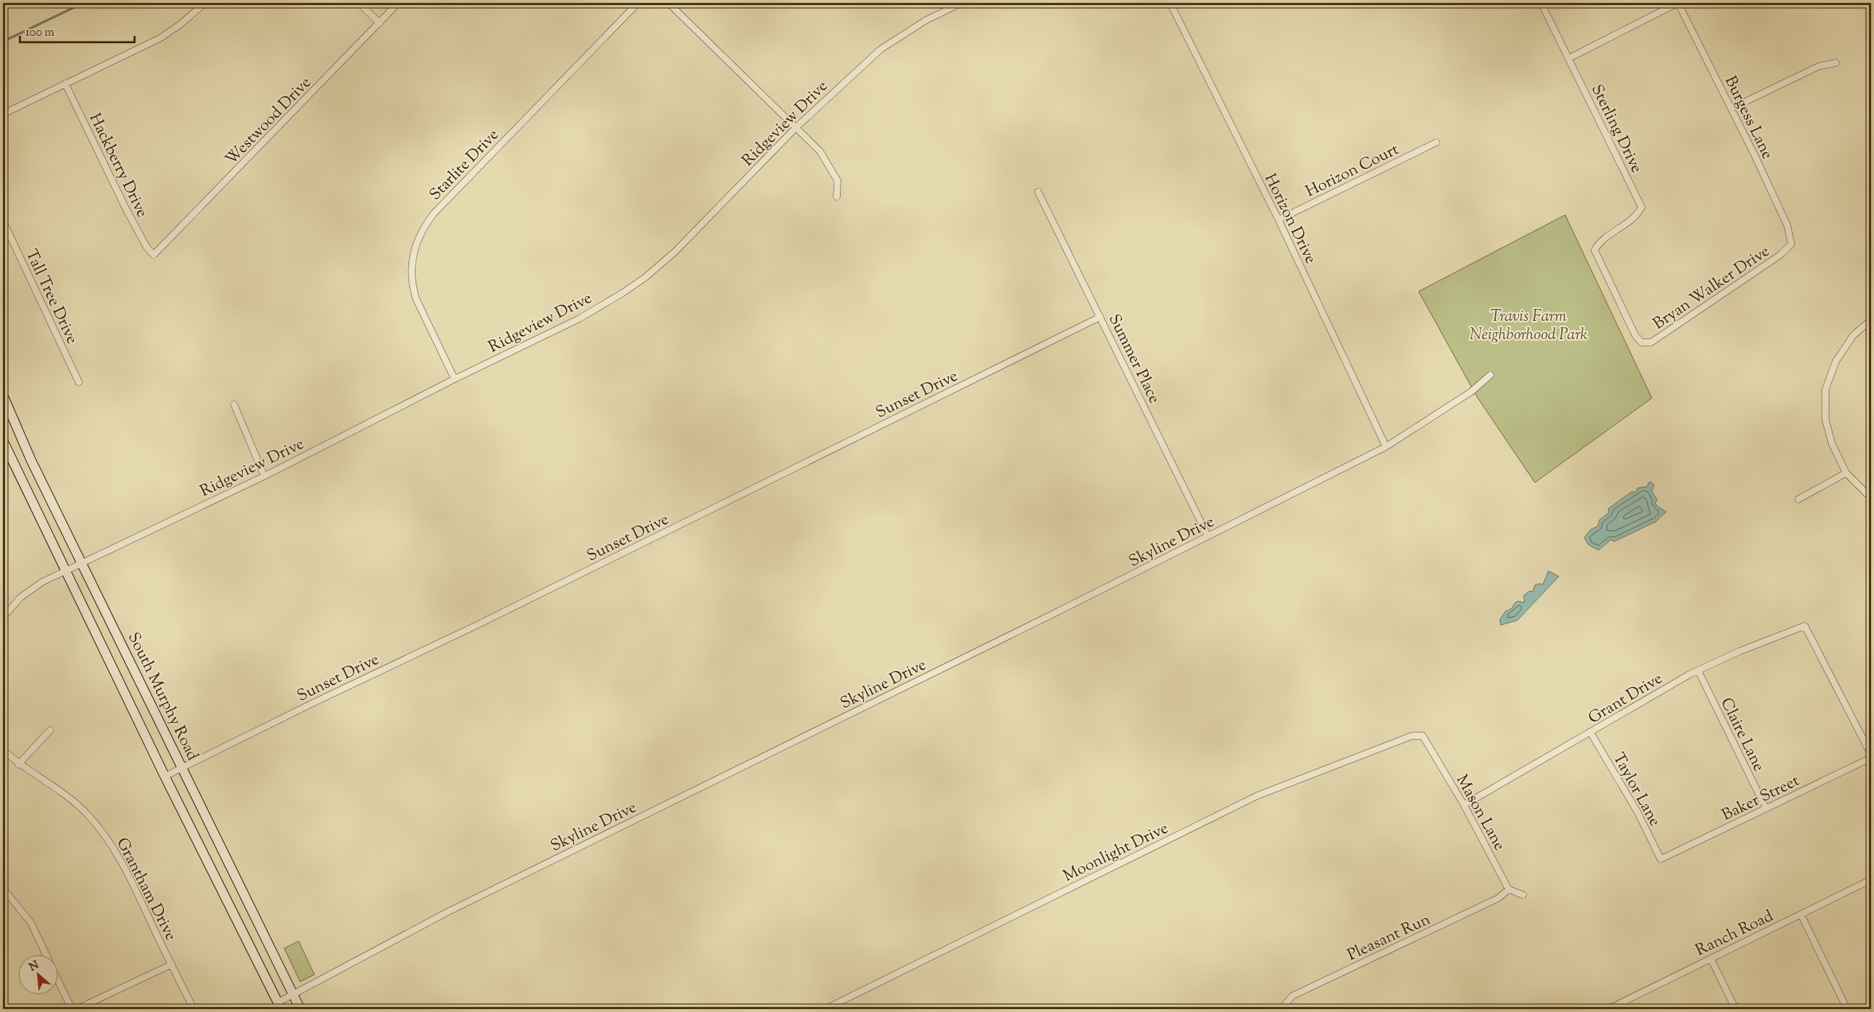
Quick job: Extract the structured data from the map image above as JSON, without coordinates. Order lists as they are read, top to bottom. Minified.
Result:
{"streets":{"main road":["South Murphy Road"],"street":["Burgess Lane","Westwood Drive","Ridgeview Drive","Sterling Drive","Starlite Drive","Hackberry Drive","Horizon Court","Horizon Drive","Bryan Walker Drive","Tall Tree Drive","Summer Place","Sunset Drive","Skyline Drive","Grant Drive","Claire Lane","Taylor Lane","Baker Street","Mason Lane","Moonlight Drive","Grantham Drive","Ranch Road","Pleasant Run"]},"crossings":[["Burgess Lane","Bryan Walker Drive"],["Westwood Drive","Hackberry Drive"],["Ridgeview Drive","Starlite Drive"],["Ridgeview Drive","South Murphy Road"],["Sterling Drive","Bryan Walker Drive"],["Horizon Court","Horizon Drive"],["Horizon Drive","Skyline Drive"],["Summer Place","Sunset Drive"],["Summer Place","Skyline Drive"],["Sunset Drive","South Murphy Road"],["Skyline Drive","South Murphy Road"],["Grant Drive","Claire Lane"],["Grant Drive","Taylor Lane"],["Grant Drive","Mason Lane"],["Claire Lane","Baker Street"],["Taylor Lane","Baker Street"],["Mason Lane","Moonlight Drive"],["Mason Lane","Pleasant Run"]],"parks":["Travis Farm Neighborhood Park"],"scale_bar":"100 m","north":"top left"}
